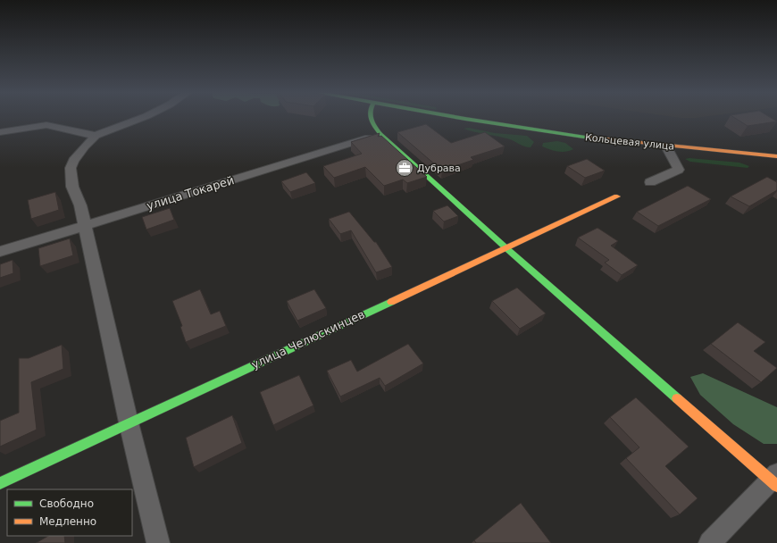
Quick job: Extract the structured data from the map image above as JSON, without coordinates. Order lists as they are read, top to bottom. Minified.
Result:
{"streets":{"street":["Кольцевая улица","улица Токарей","улица Челюскинцев"]},"places":{"office":["Дубрава"]},"legend":["Свободно","Медленно"]}
